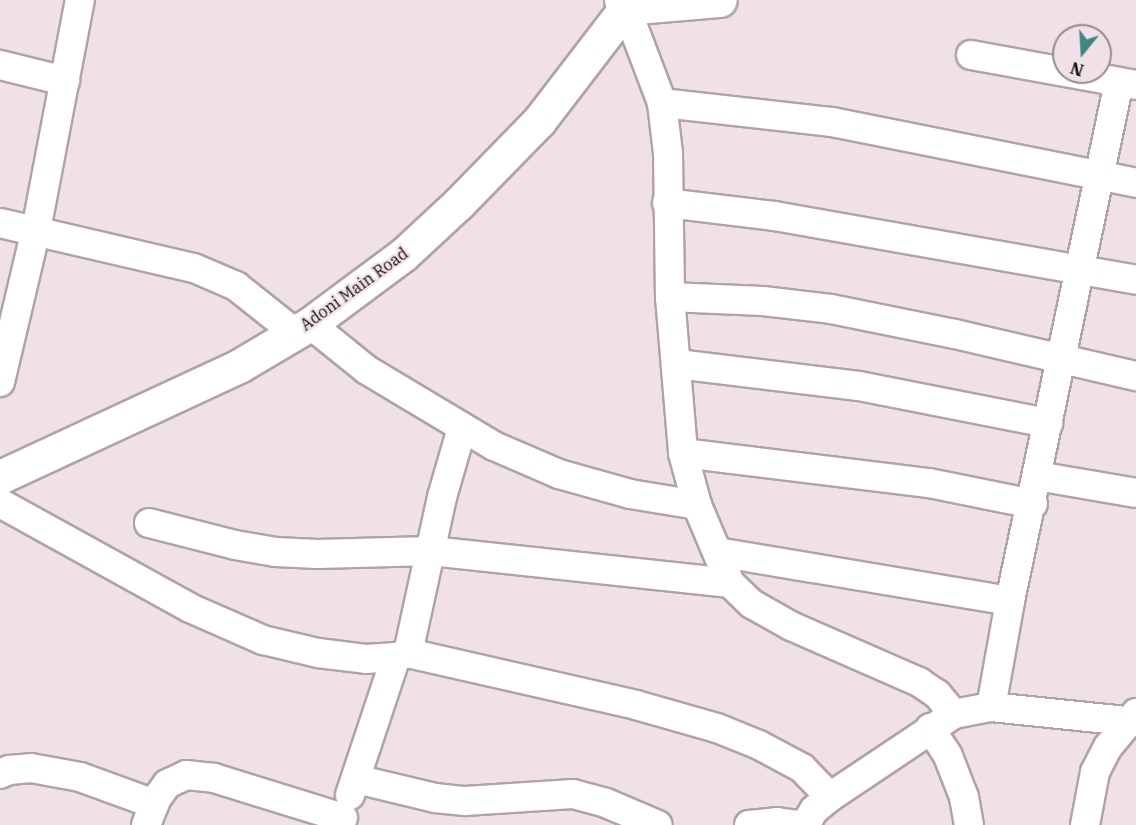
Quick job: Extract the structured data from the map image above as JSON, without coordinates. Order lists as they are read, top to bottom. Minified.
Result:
{"streets":{"street":["Adoni Main Road"]},"north":"bottom"}
